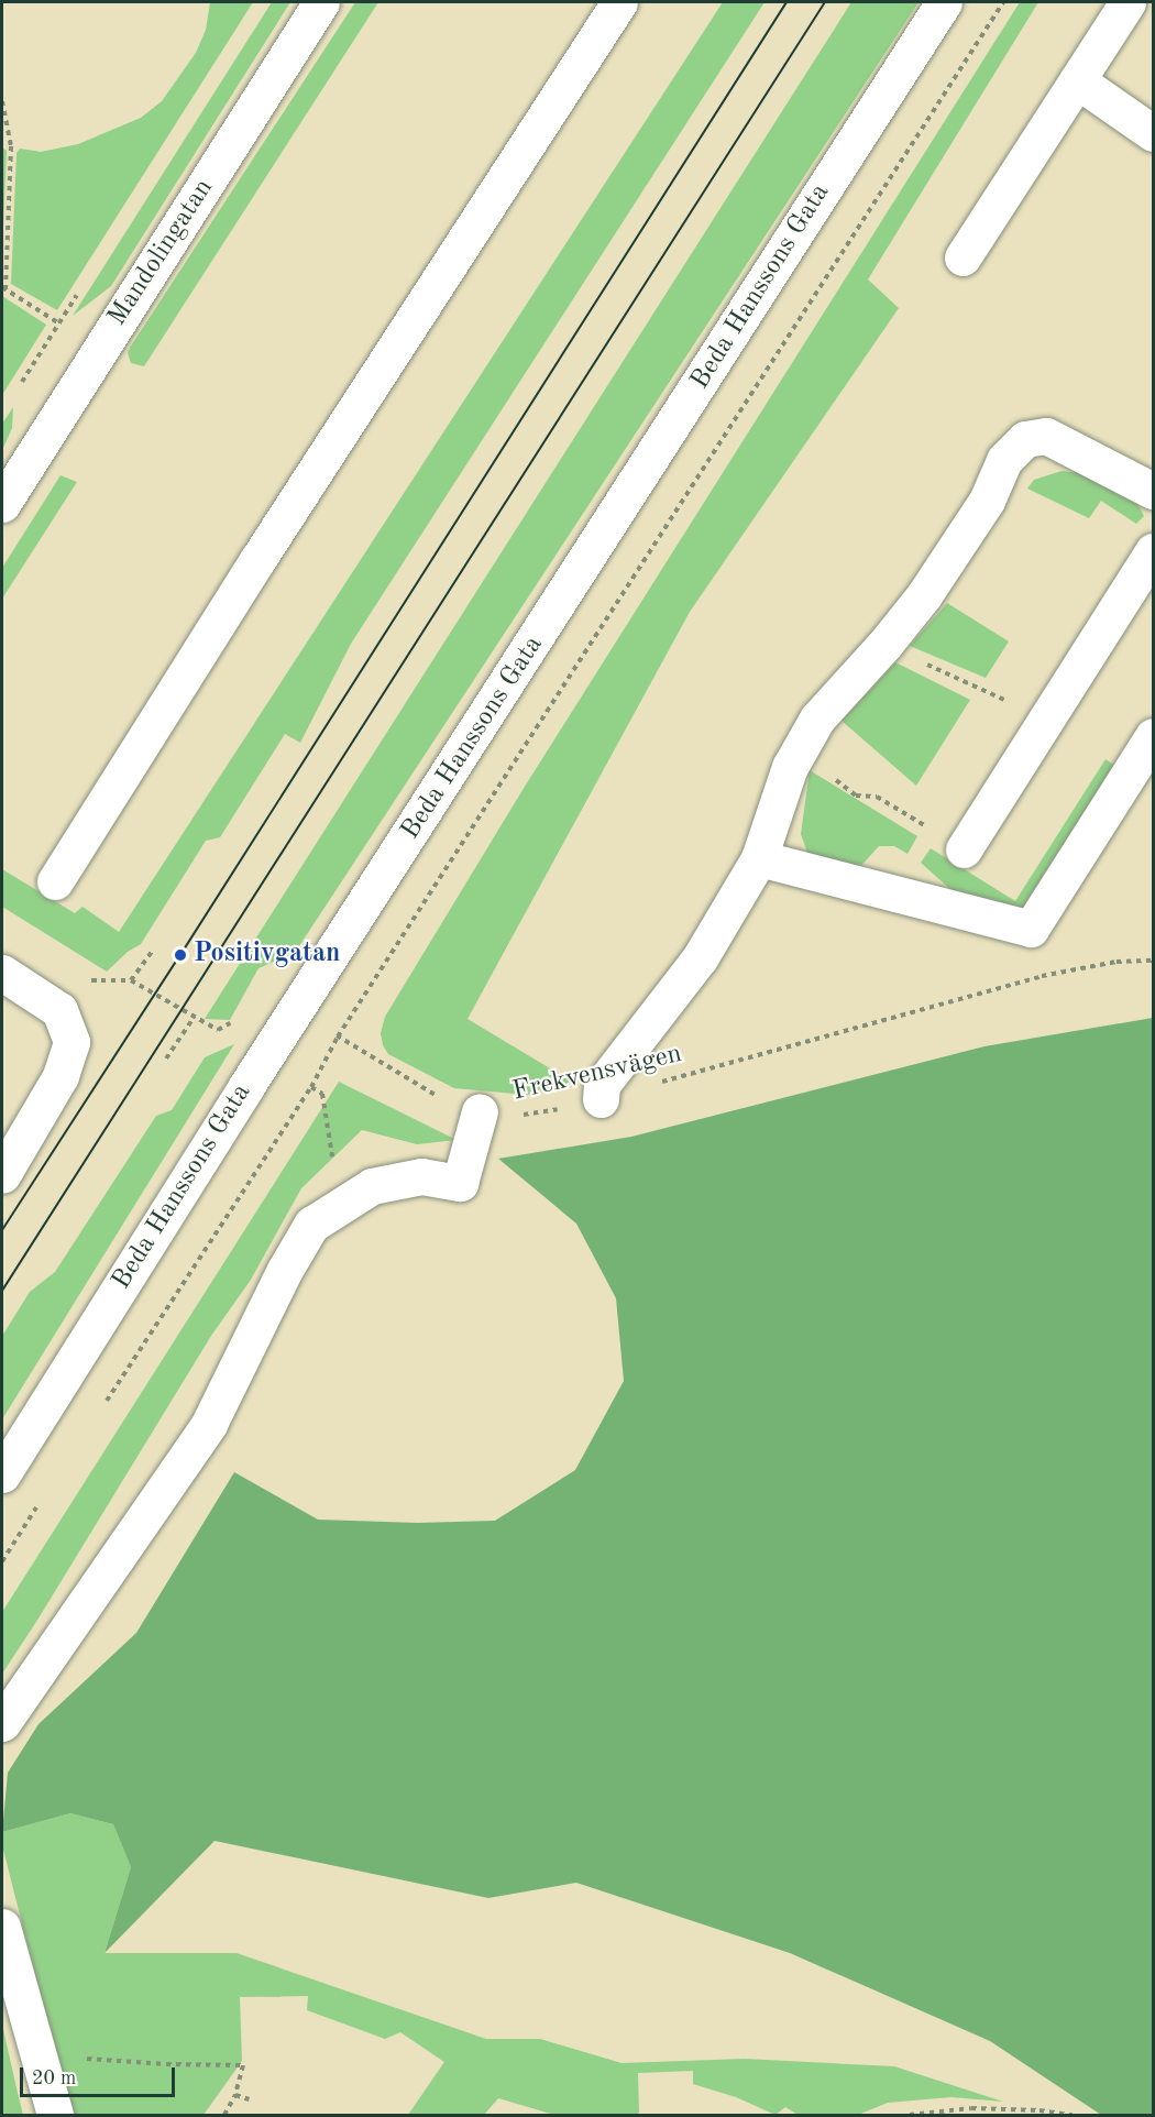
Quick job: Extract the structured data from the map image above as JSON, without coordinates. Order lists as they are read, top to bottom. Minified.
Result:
{"streets":{"street":["Mandolingatan","Beda Hanssons Gata"],"path":["Frekvensvägen"]},"crossings":[["Beda Hanssons Gata","Frekvensvägen"]],"places":["Positivgatan"],"scale_bar":"20 m"}
